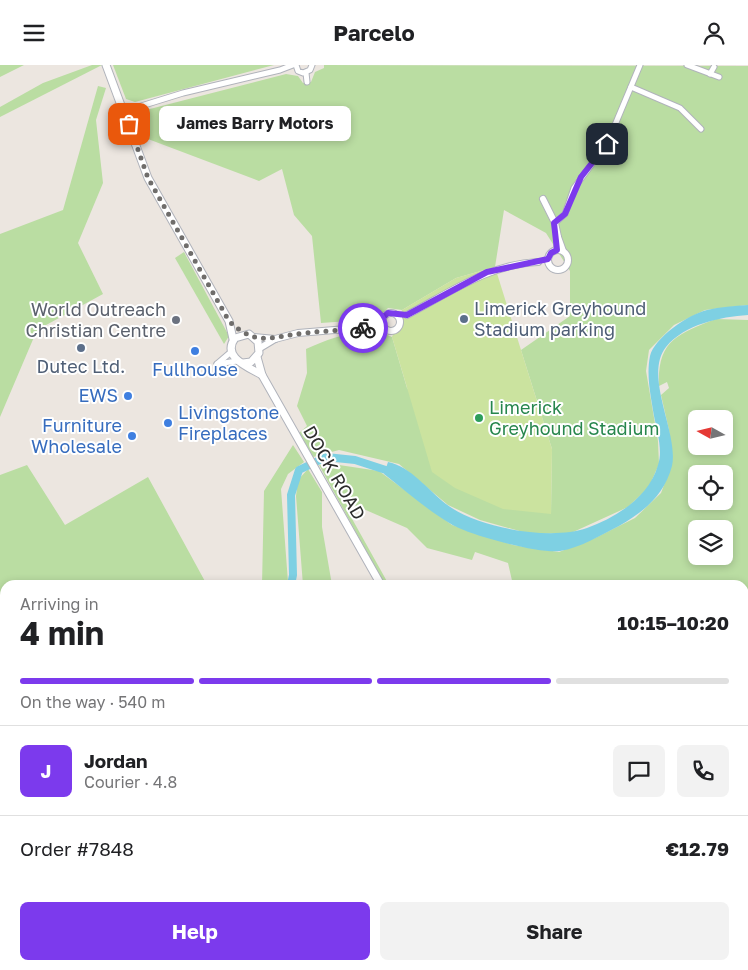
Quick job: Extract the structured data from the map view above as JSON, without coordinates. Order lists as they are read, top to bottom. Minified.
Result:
{"streets":{"main road":["DOCK ROAD"]},"places":["James Barry Motors","Limerick Greyhound Stadium parking","World Outreach Christian Centre","Dutec Ltd.","Fullhouse","EWS","Limerick Greyhound Stadium","Livingstone Fireplaces","Furniture Wholesale"],"north":"left","page":{"header":"Parcelo","bubble":"James Barry Motors","heading":["4 min","Arriving in","10:15–10:20"],"panel":["Jordan","Courier · 4.8","Order #7848","€12.79"],"bar":"On the way · 540 m","round":"J","buttons":["Help","Share"]}}
